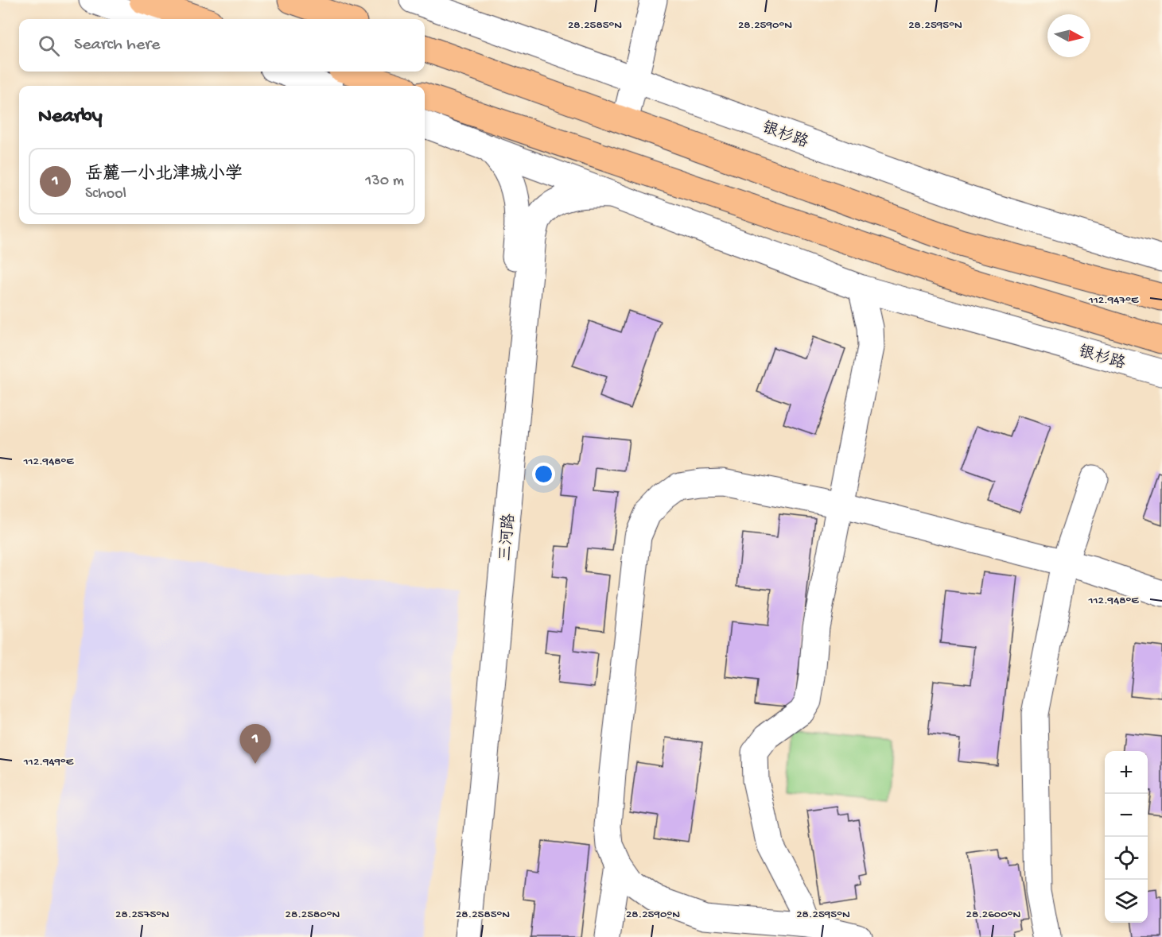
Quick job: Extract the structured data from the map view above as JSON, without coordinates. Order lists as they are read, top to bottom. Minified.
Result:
{"streets":{"main road":["银杉路"],"street":["三河路"]},"crossings":[["银杉路","三河路"]],"north":"right","page":{"search":"Search here","heading":"Nearby","list":[{"mark":"1","name":"岳麓一小北津城小学","note":"School","value":"130 m"}],"pins":"1","map_buttons":["+","−"]},"coordinates":["28.2585°N","28.2590°N","28.2595°N","112.947°E","112.948°E","112.949°E","28.2575°N","28.2580°N","28.2600°N"]}
